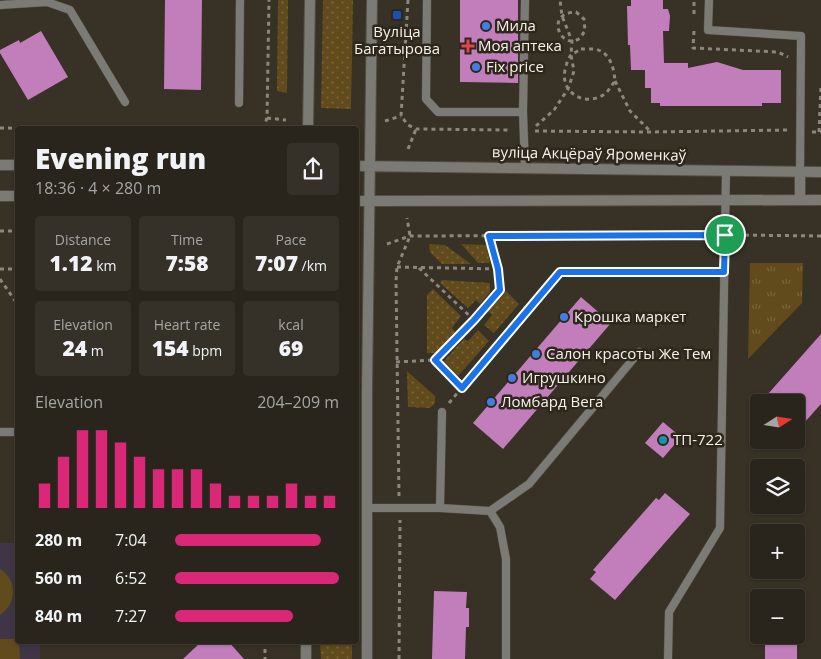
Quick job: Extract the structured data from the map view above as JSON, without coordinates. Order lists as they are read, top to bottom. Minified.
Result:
{"streets":{"street":["вуліца Акцёраў Яроменкаў"]},"places":{"transit":["Вуліца Багатырова"],"other":["Мила","Fix price","Крошка маркет","Салон красоты Же Тем","Игрушкино","Ломбард Вега","ТП-722"],"health":["Моя аптека"]},"north":"right","page":{"heading":["Evening run","18:36 · 4 × 280 m"],"stats":[["Distance","1.12 km"],["Time","7:58"],["Pace","7:07 /km"],["Elevation","24 m"],["Heart rate","154 bpm"],["kcal","69"]],"chart":["Elevation","204–209 m"],"map_buttons":["+","−"],"list":[{"name":"280 m","note":"7:04"},{"name":"560 m","note":"6:52"},{"name":"840 m","note":"7:27"}]}}
